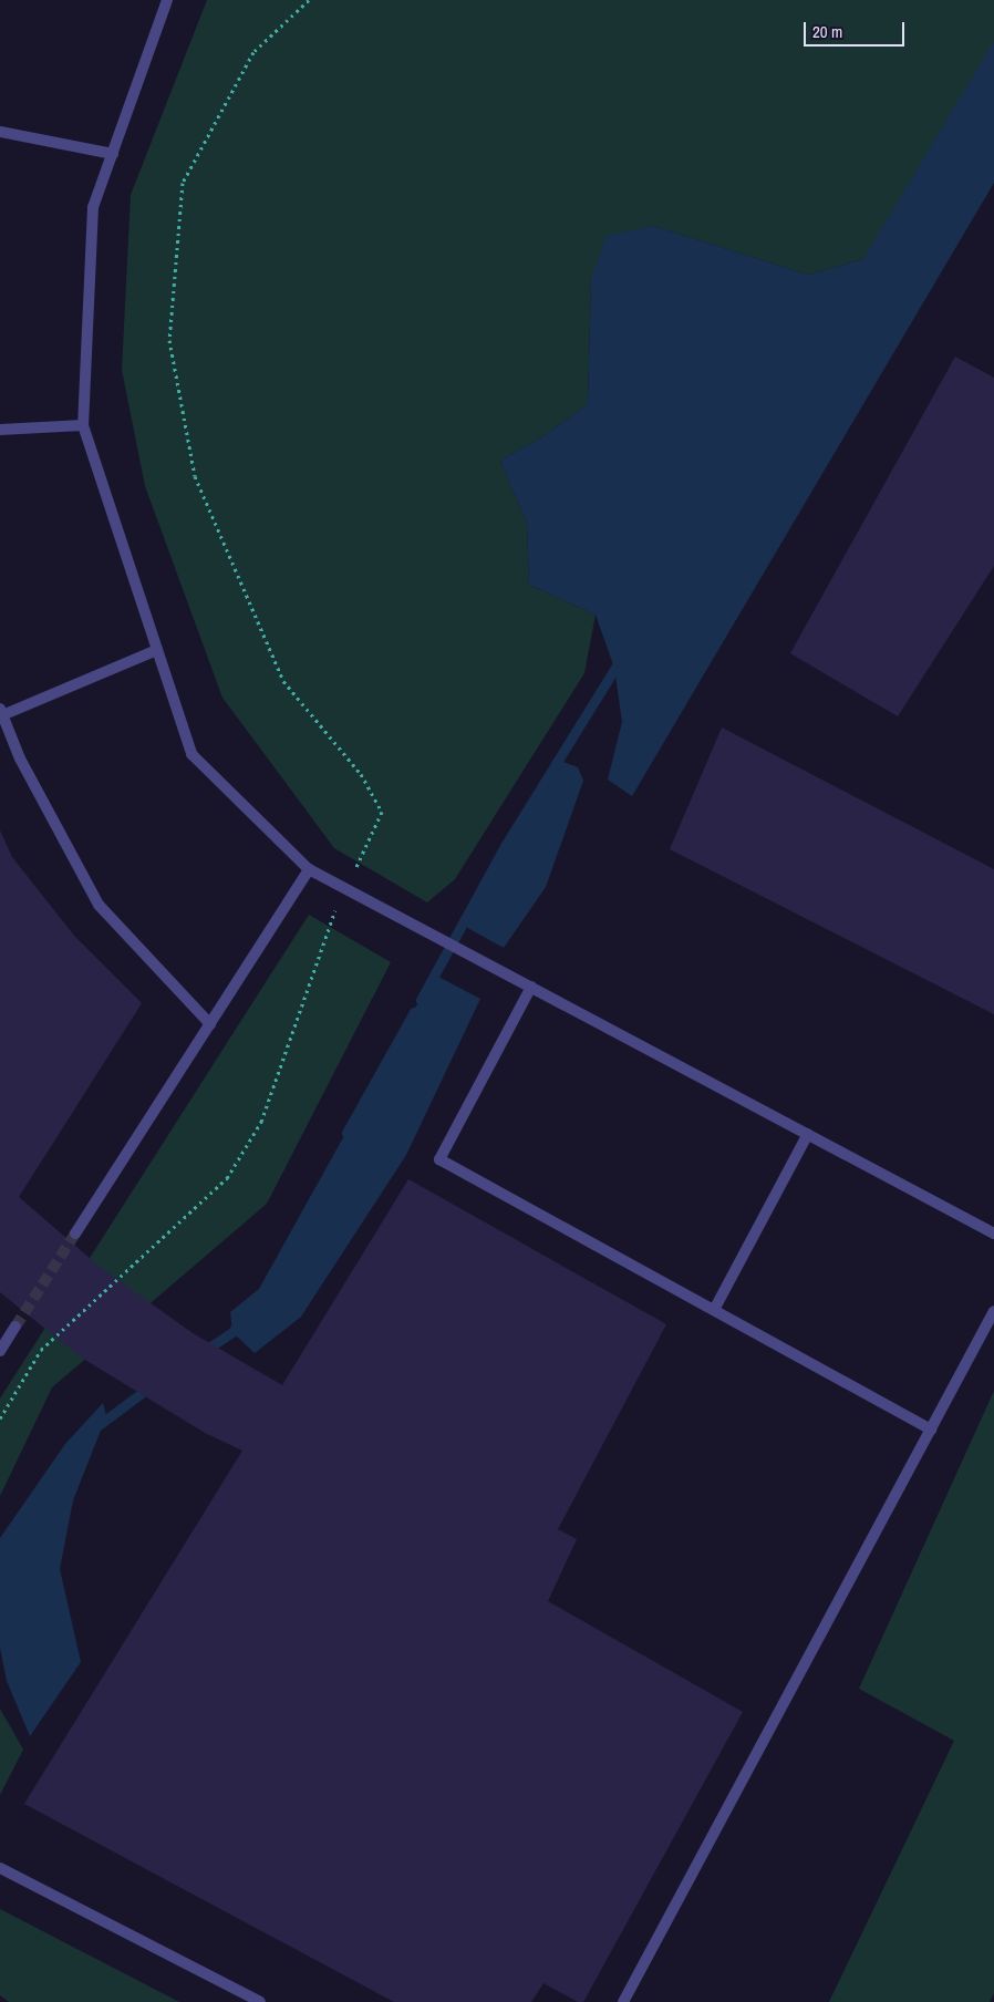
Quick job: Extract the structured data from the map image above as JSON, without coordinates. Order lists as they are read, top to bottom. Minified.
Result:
{"scale_bar":"20 m"}
